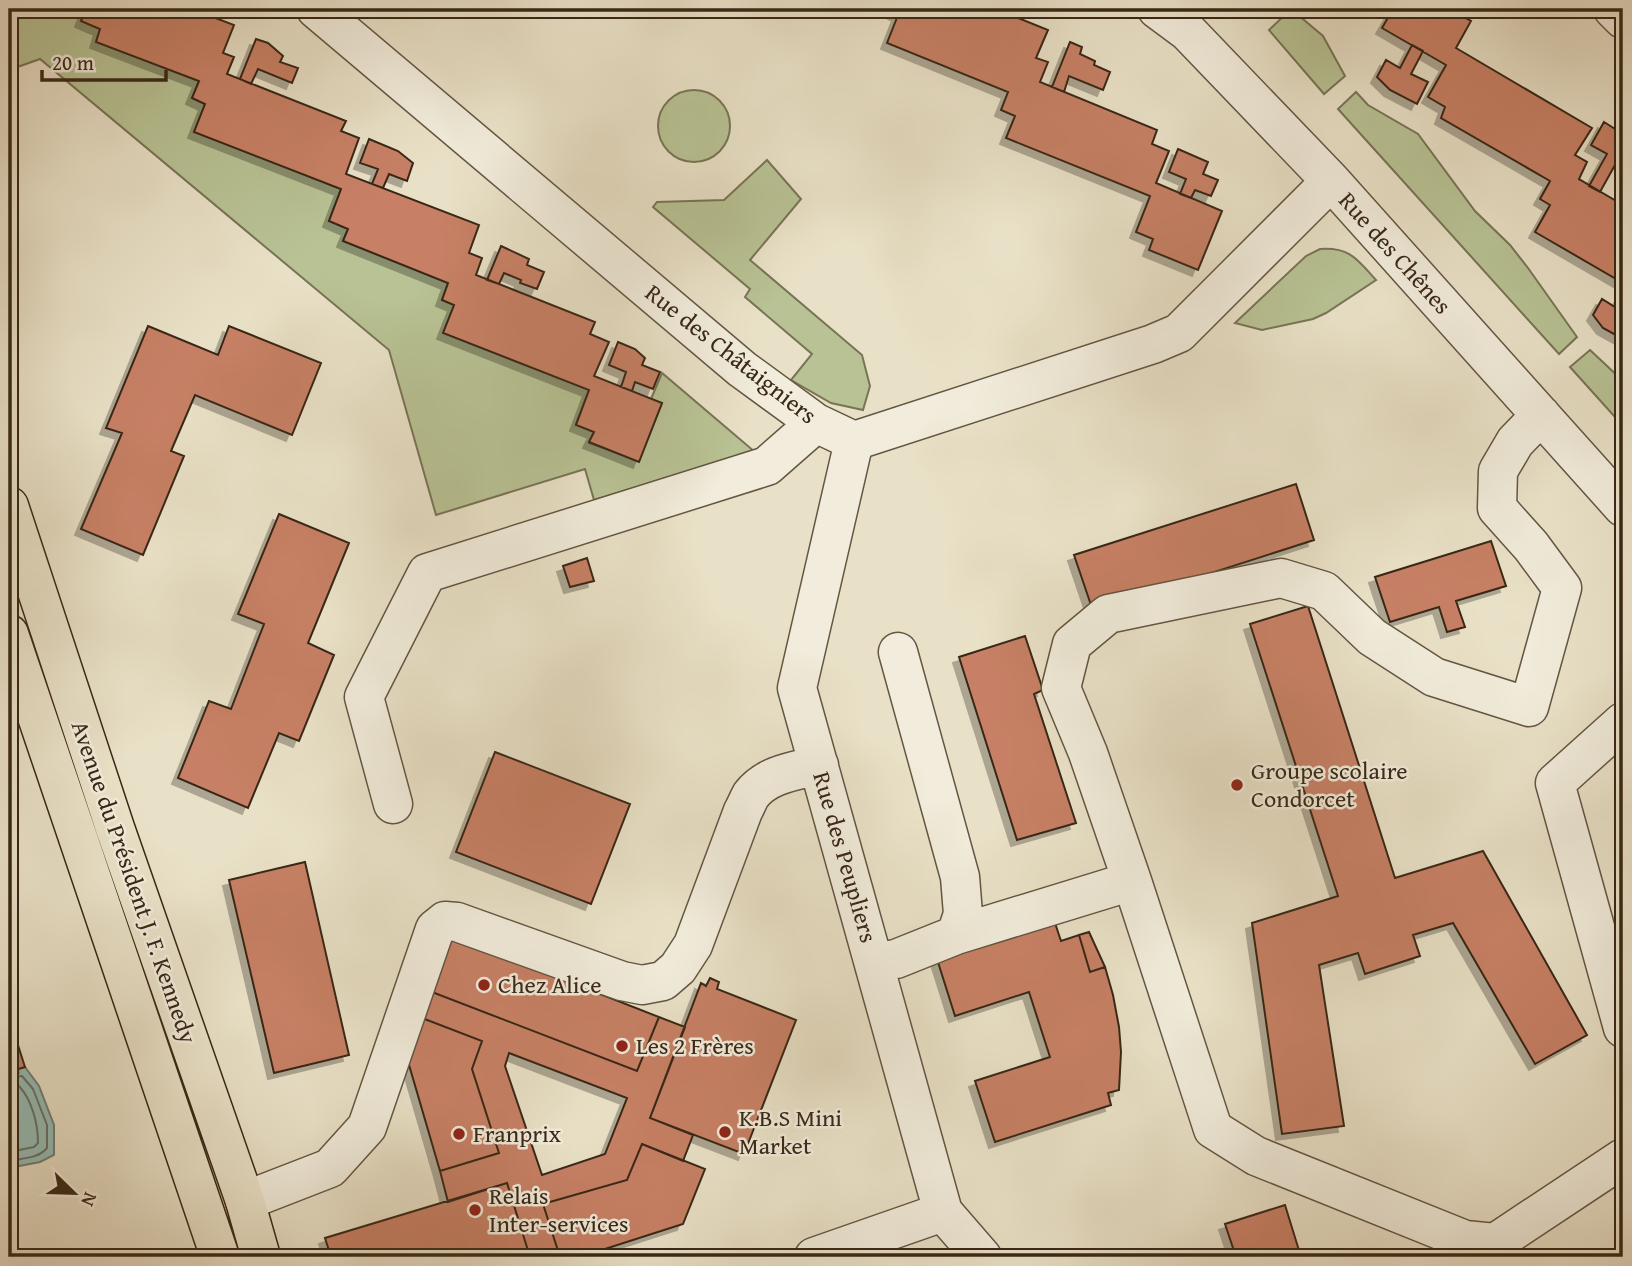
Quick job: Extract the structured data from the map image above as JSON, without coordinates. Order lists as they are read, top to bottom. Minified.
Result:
{"streets":{"main road":["Avenue du Président J. F. Kennedy"],"street":["Rue des Chênes","Rue des Châtaigniers","Rue des Peupliers"]},"crossings":[["Rue des Châtaigniers","Rue des Peupliers"]],"places":["Groupe scolaire Condorcet","Chez Alice","Les 2 Frères","K.B.S Mini Market","Franprix","Relais Inter-services"],"scale_bar":"20 m","north":"bottom right"}
